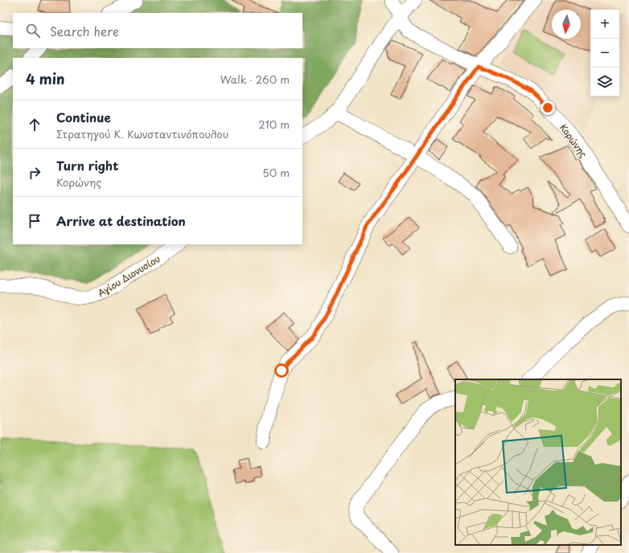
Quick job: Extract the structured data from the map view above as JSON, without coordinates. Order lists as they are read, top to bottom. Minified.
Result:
{"streets":{"street":["Κορώνης","Αγίου Διονυσίου"]},"north":"bottom","page":{"map_buttons":["+","−"],"search":"Search here","heading":["4 min","Walk · 260 m"],"list":[["Continue","Στρατηγού Κ. Κωνσταντινόπουλου","210 m"],["Turn right","Κορώνης","50 m"],"Arrive at destination"]}}
